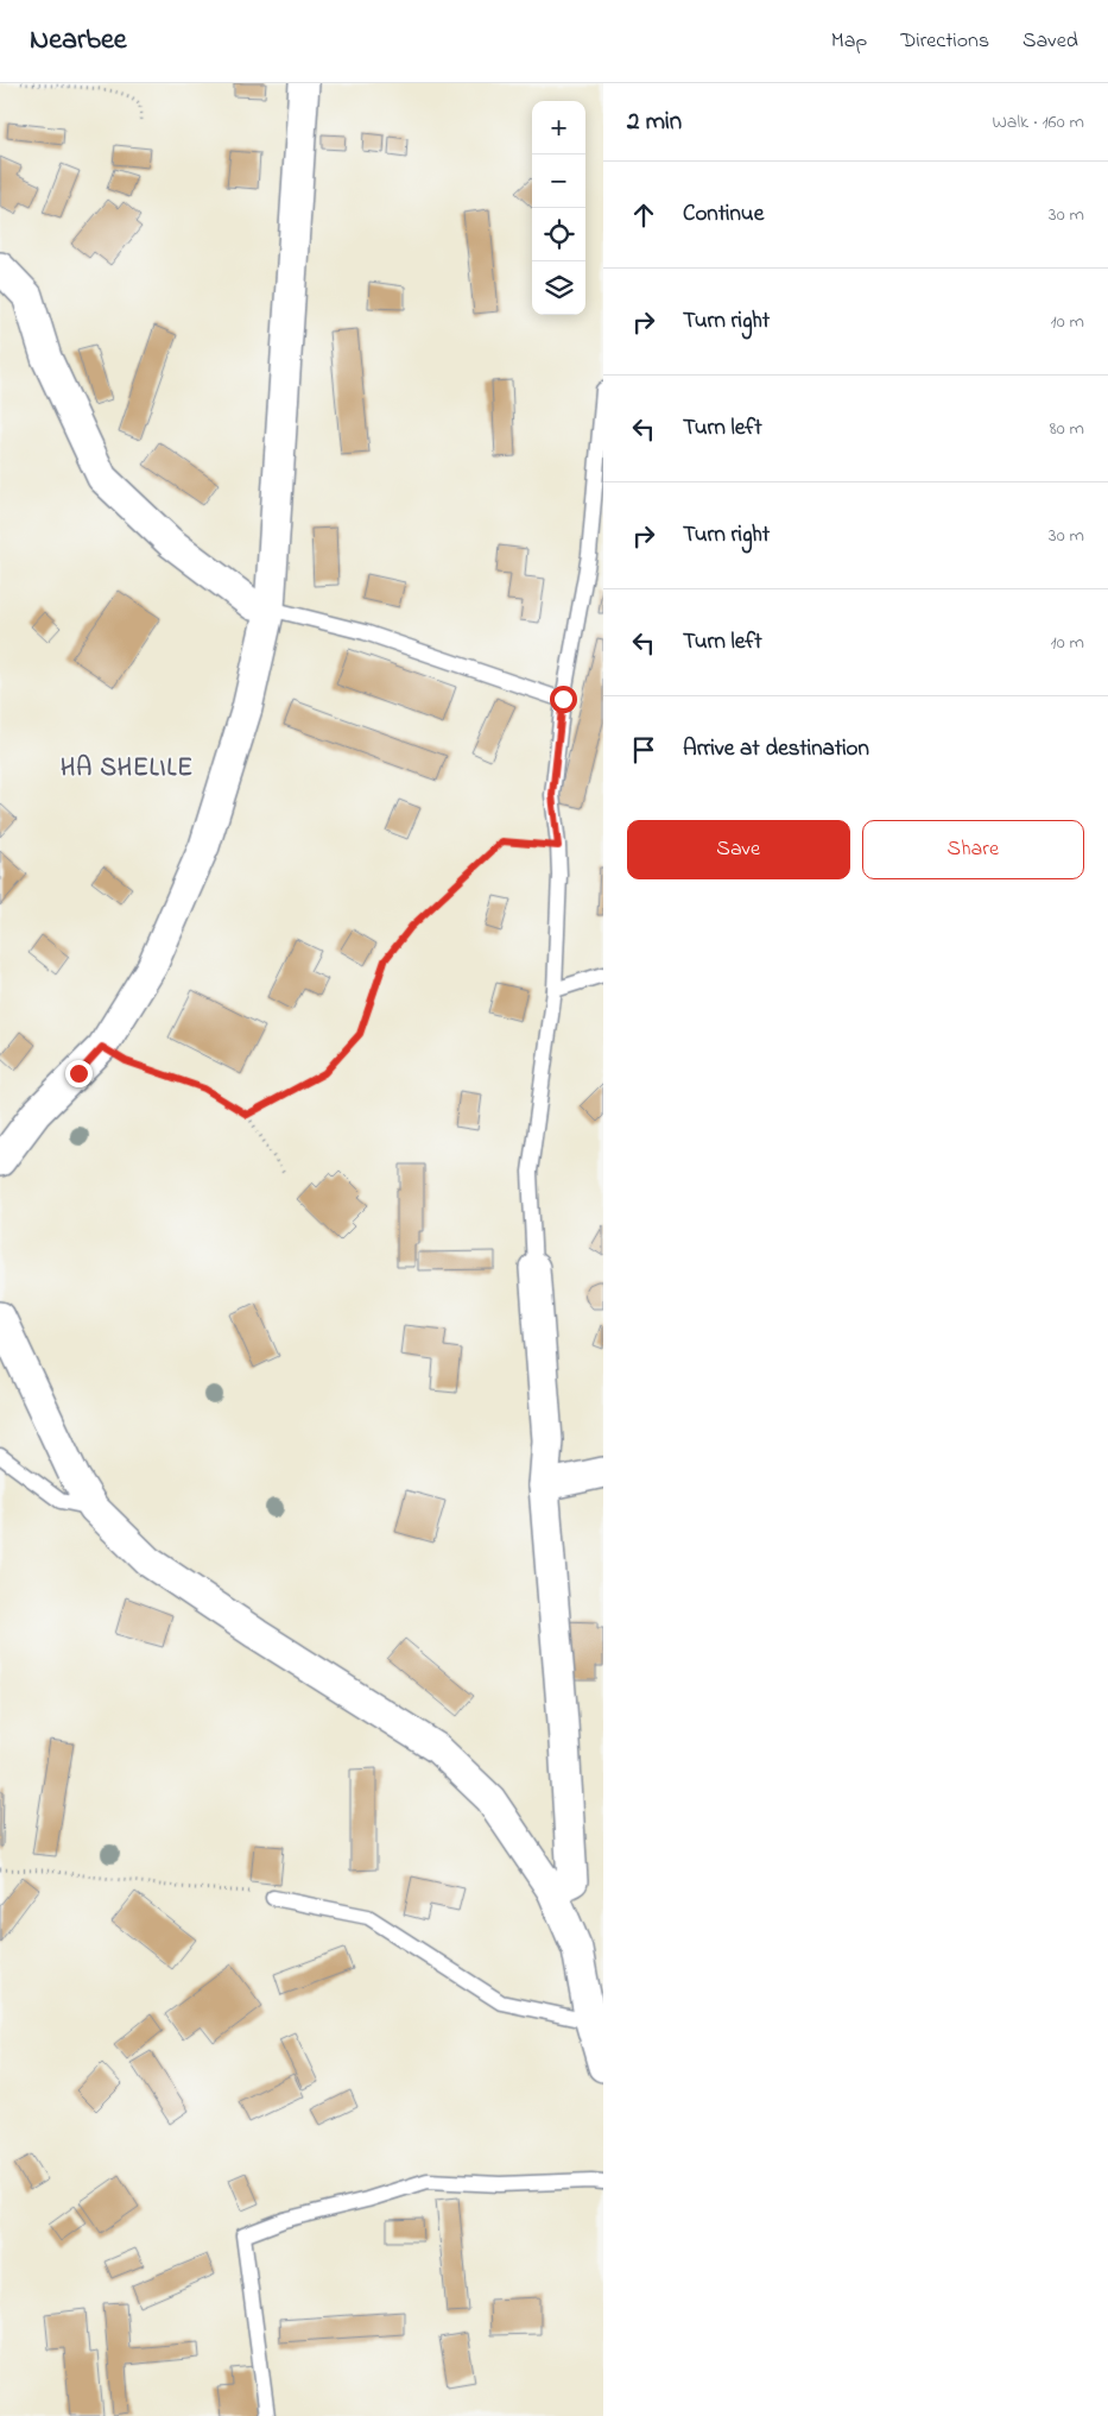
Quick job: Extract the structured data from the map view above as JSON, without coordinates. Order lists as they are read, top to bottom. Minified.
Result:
{"districts":["HA SHELILE"],"page":{"header":"Nearbee","nav":["Map","Directions","Saved"],"heading":["2 min","Walk · 160 m"],"map_buttons":["+","−"],"list":[["Continue","30 m"],["Turn right","10 m"],["Turn left","80 m"],["Turn right","30 m"],["Turn left","10 m"],"Arrive at destination"],"buttons":["Save","Share"]}}
